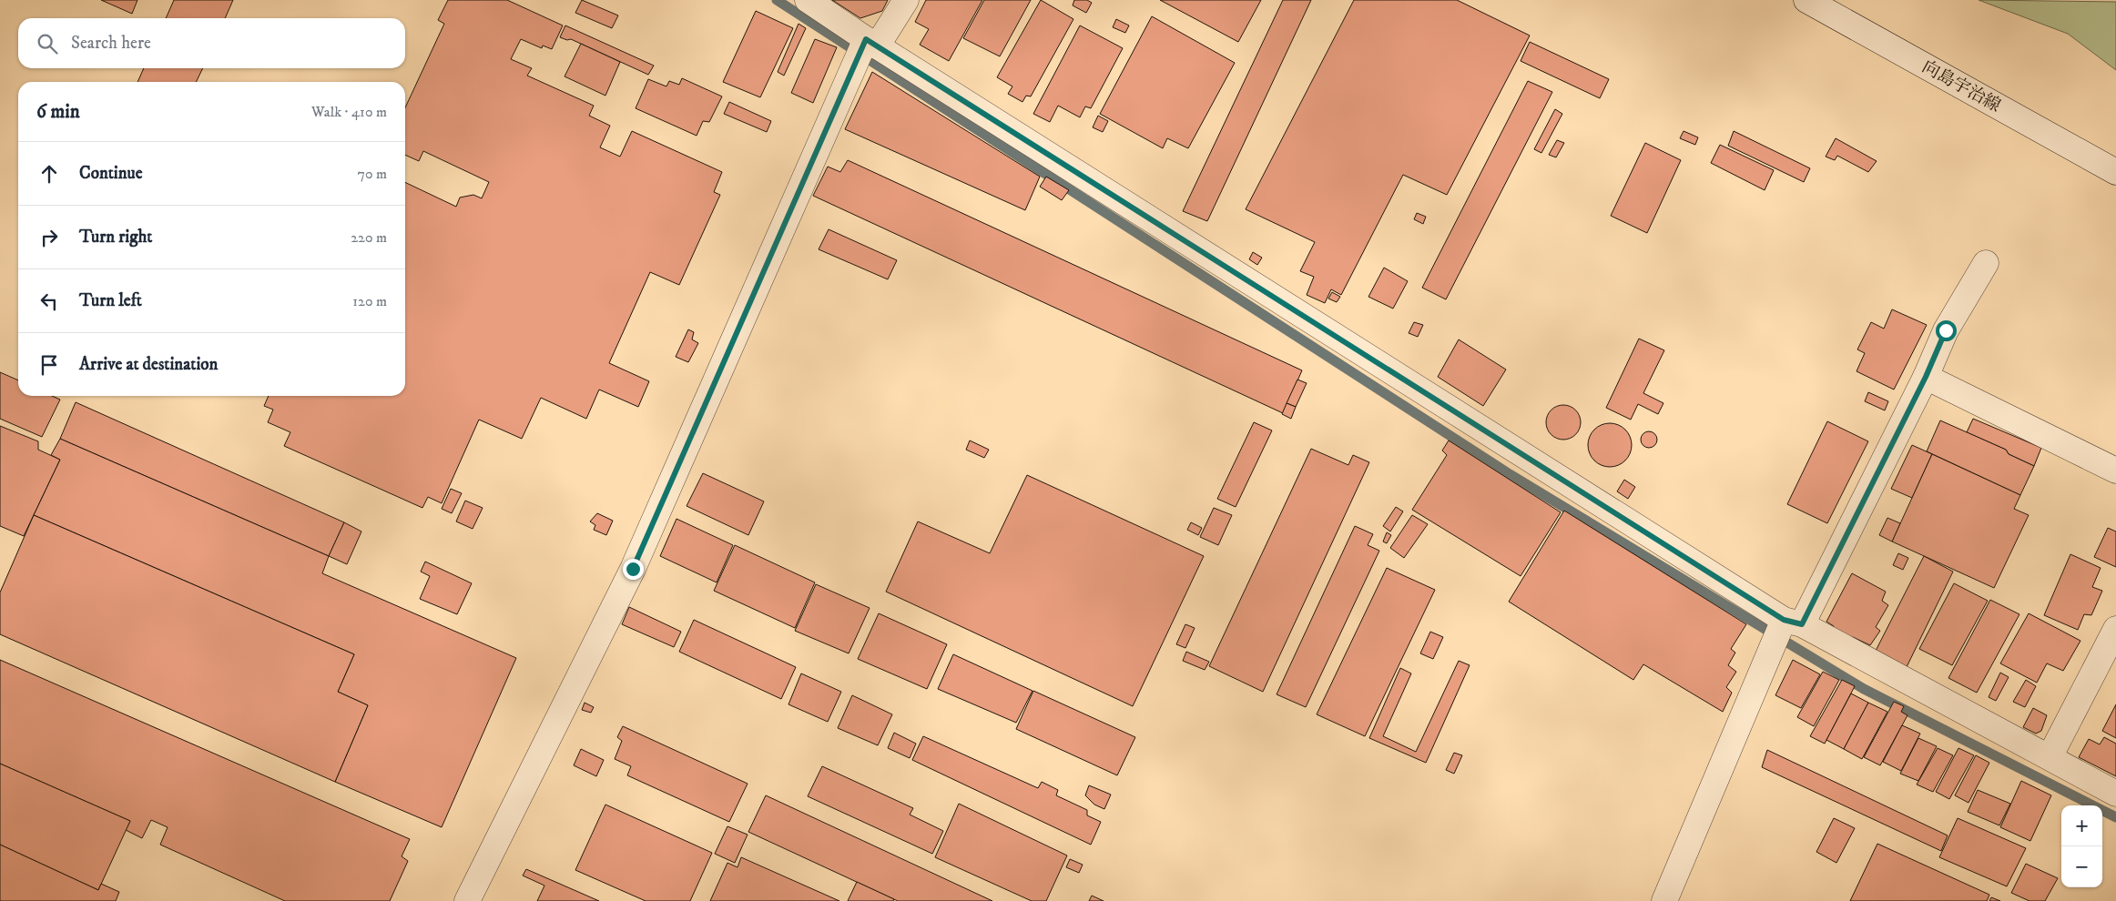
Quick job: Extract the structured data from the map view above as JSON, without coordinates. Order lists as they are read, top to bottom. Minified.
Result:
{"streets":{"street":["向島宇治線"]},"page":{"search":"Search here","heading":["6 min","Walk · 410 m"],"list":[["Continue","70 m"],["Turn right","220 m"],["Turn left","120 m"],"Arrive at destination"],"map_buttons":["+","−"]}}
